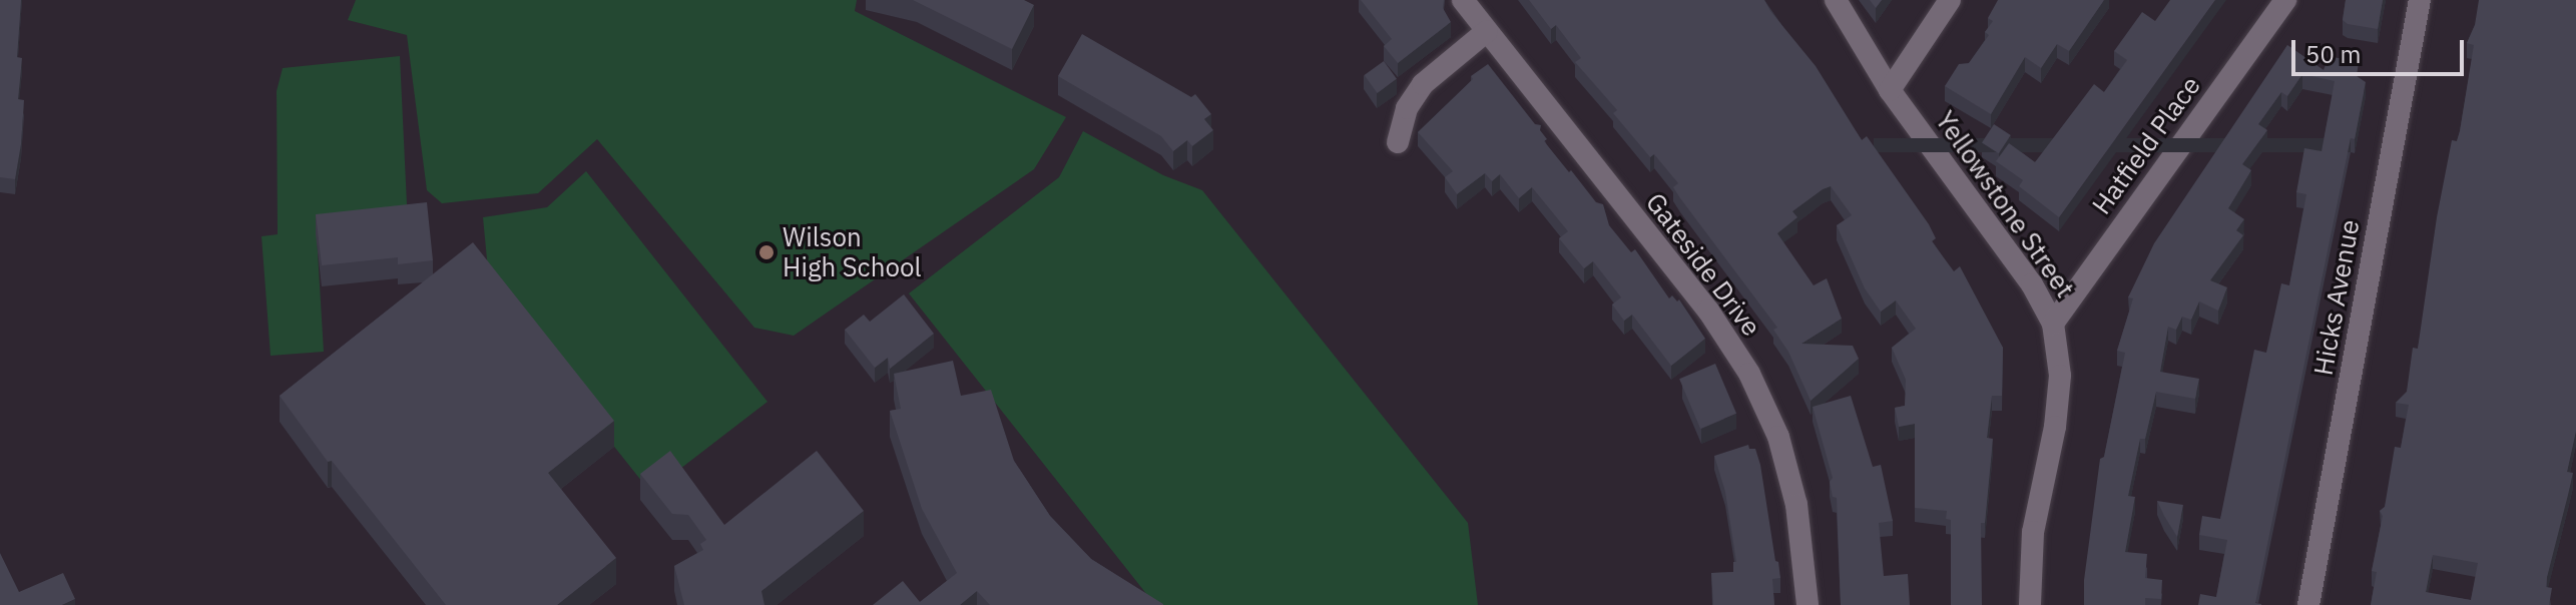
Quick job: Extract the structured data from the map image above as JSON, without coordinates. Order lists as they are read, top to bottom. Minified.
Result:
{"streets":{"street":["Hatfield Place","Yellowstone Street","Gateside Drive","Hicks Avenue"]},"crossings":[["Hatfield Place","Yellowstone Street"]],"places":["Wilson High School"],"scale_bar":"50 m"}
